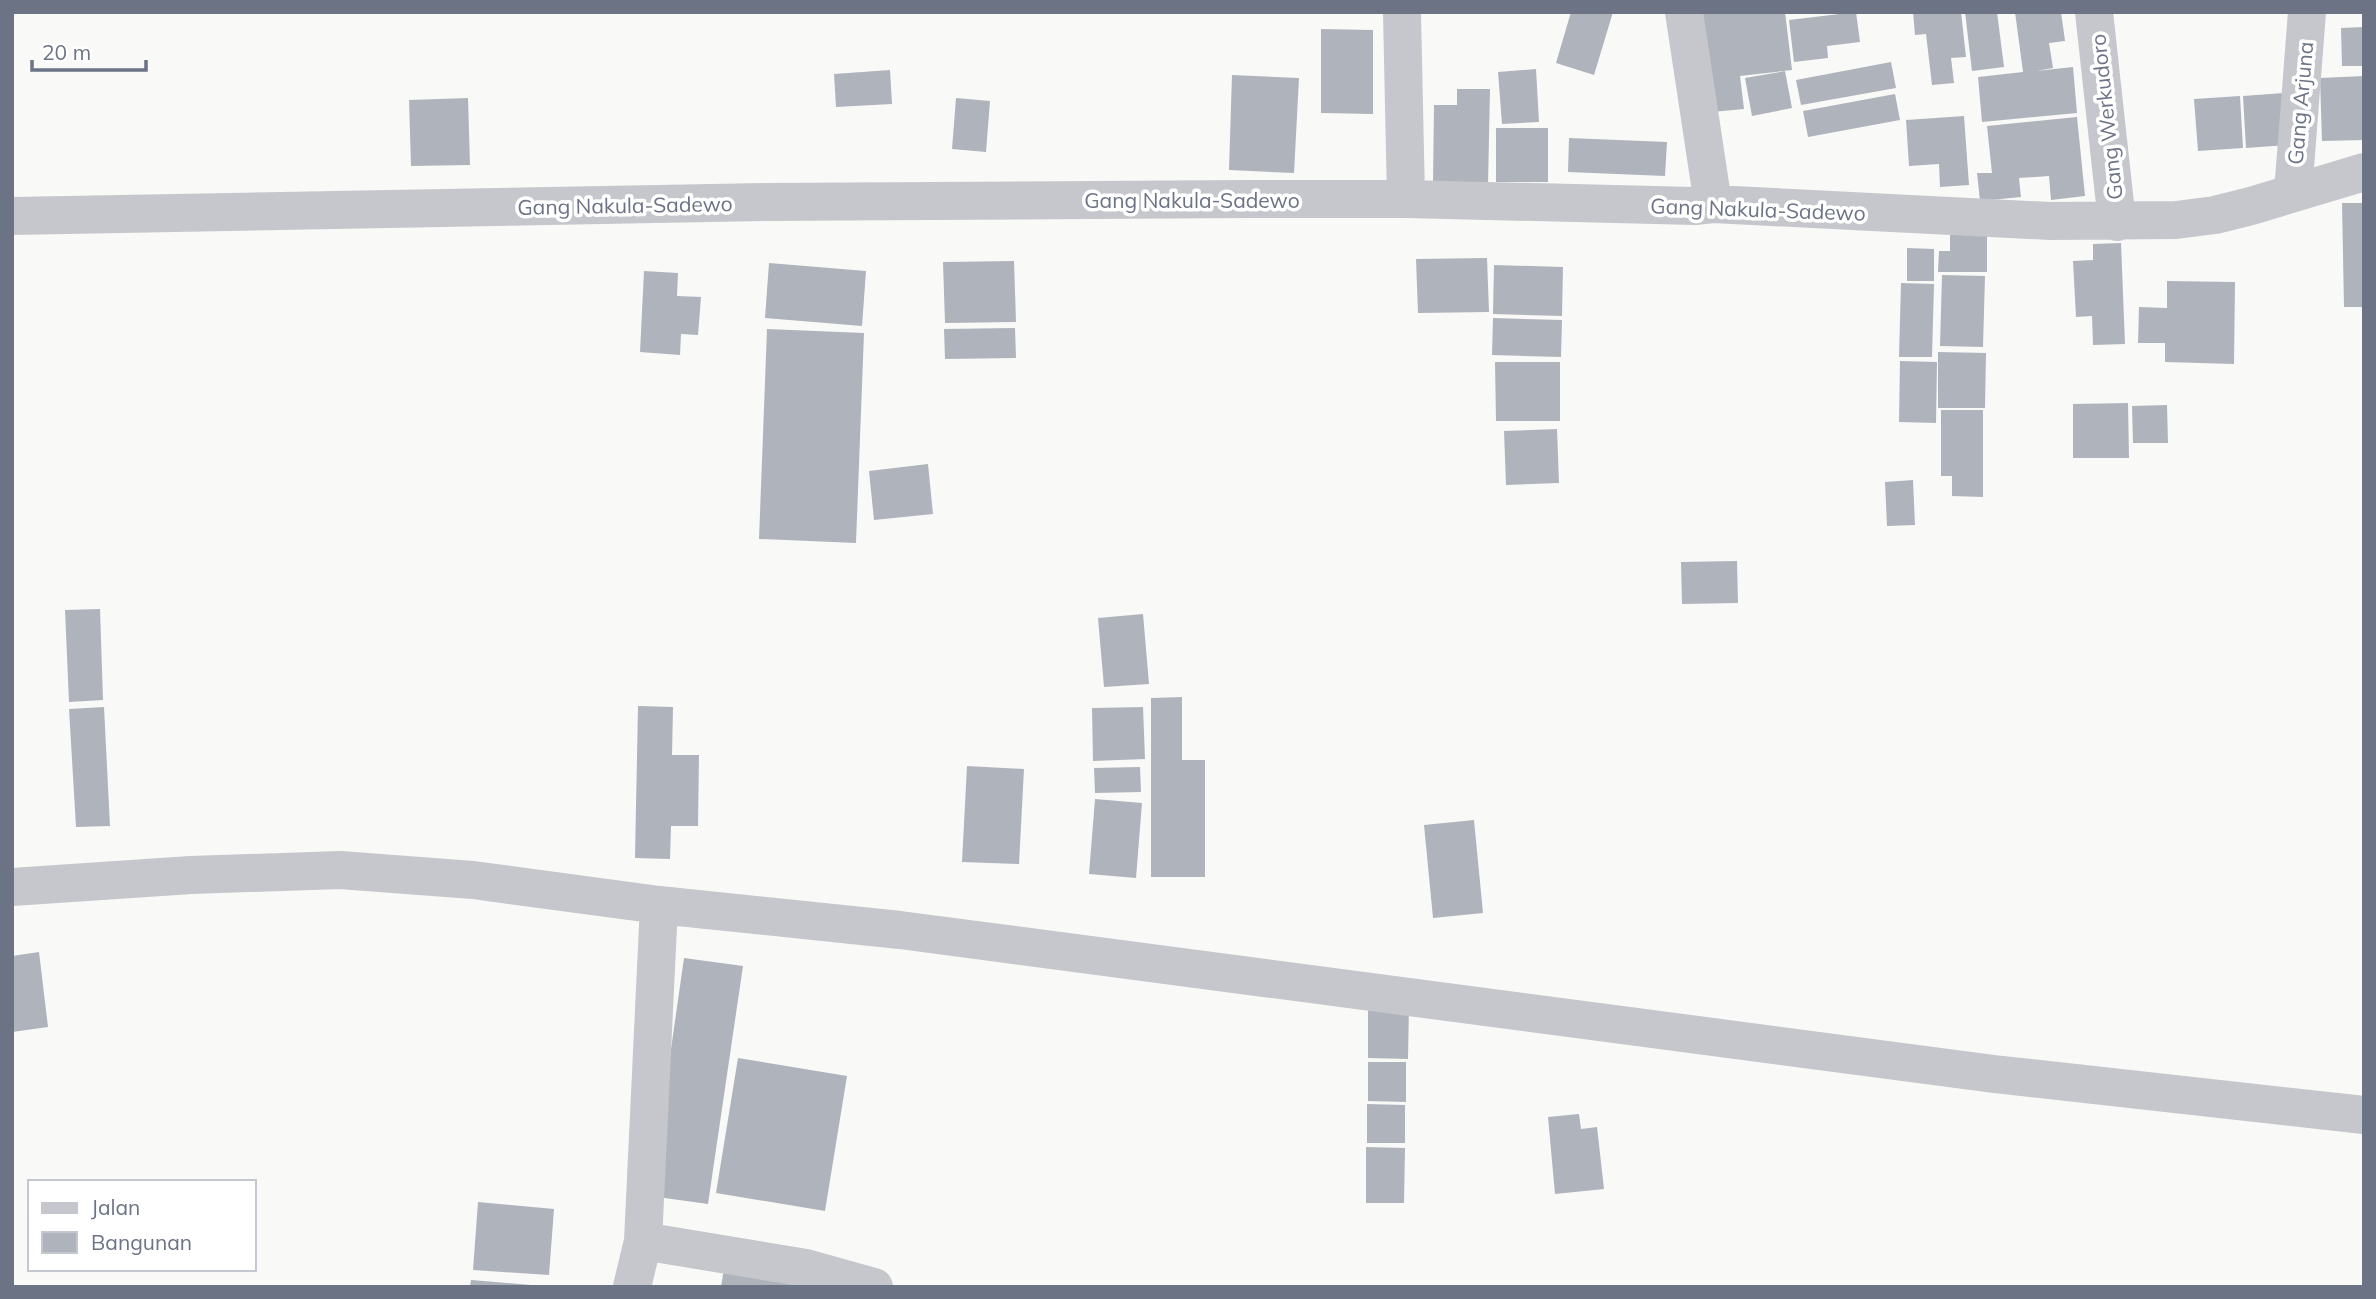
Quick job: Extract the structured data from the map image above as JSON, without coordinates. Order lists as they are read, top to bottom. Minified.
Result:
{"streets":{"street":["Gang Arjuna","Gang Werkudoro","Gang Nakula-Sadewo"]},"crossings":[["Gang Arjuna","Gang Nakula-Sadewo"],["Gang Werkudoro","Gang Nakula-Sadewo"]],"legend":["Jalan","Bangunan"],"scale_bar":"20 m"}
